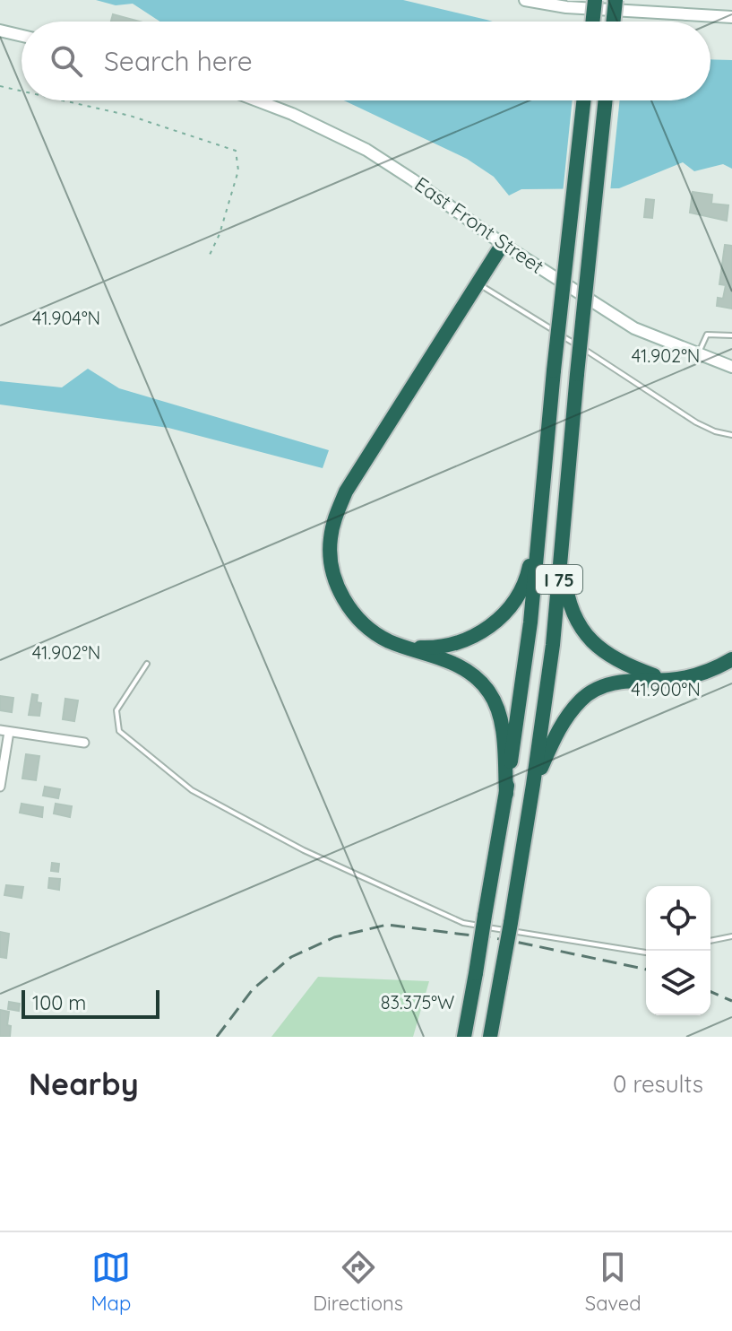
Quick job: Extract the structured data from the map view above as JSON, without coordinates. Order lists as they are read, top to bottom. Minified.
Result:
{"streets":{"highway":["I 75"],"street":["East Front Street"]},"scale_bar":"100 m","page":{"search":"Search here","scale":"100 m","heading":["Nearby","0 results"],"nav":["Map","Directions","Saved"]},"coordinates":["41.904°N","41.902°N","41.900°N","83.375°W"]}
